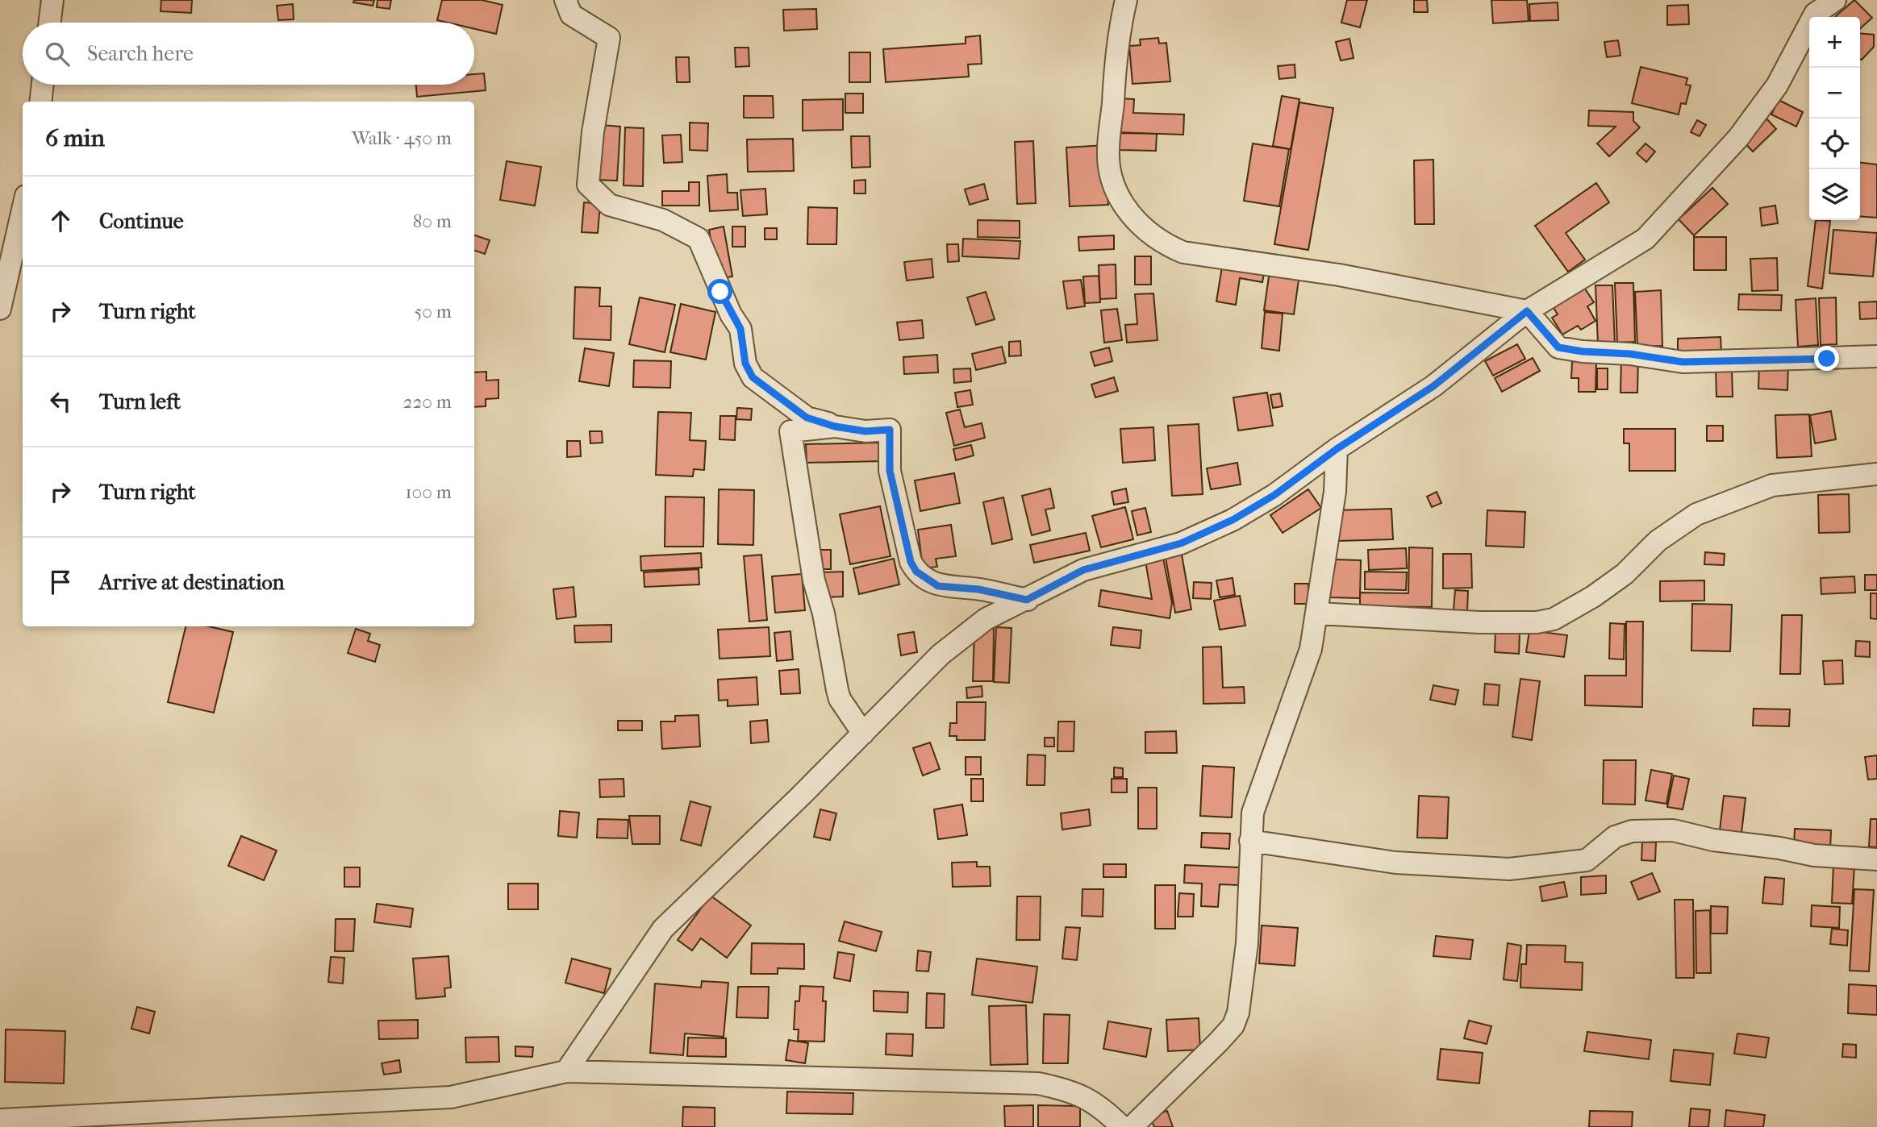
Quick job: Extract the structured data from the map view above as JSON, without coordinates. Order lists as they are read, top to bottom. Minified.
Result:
{"page":{"map_buttons":["+","−"],"search":"Search here","heading":["6 min","Walk · 450 m"],"list":[["Continue","80 m"],["Turn right","50 m"],["Turn left","220 m"],["Turn right","100 m"],"Arrive at destination"]}}
